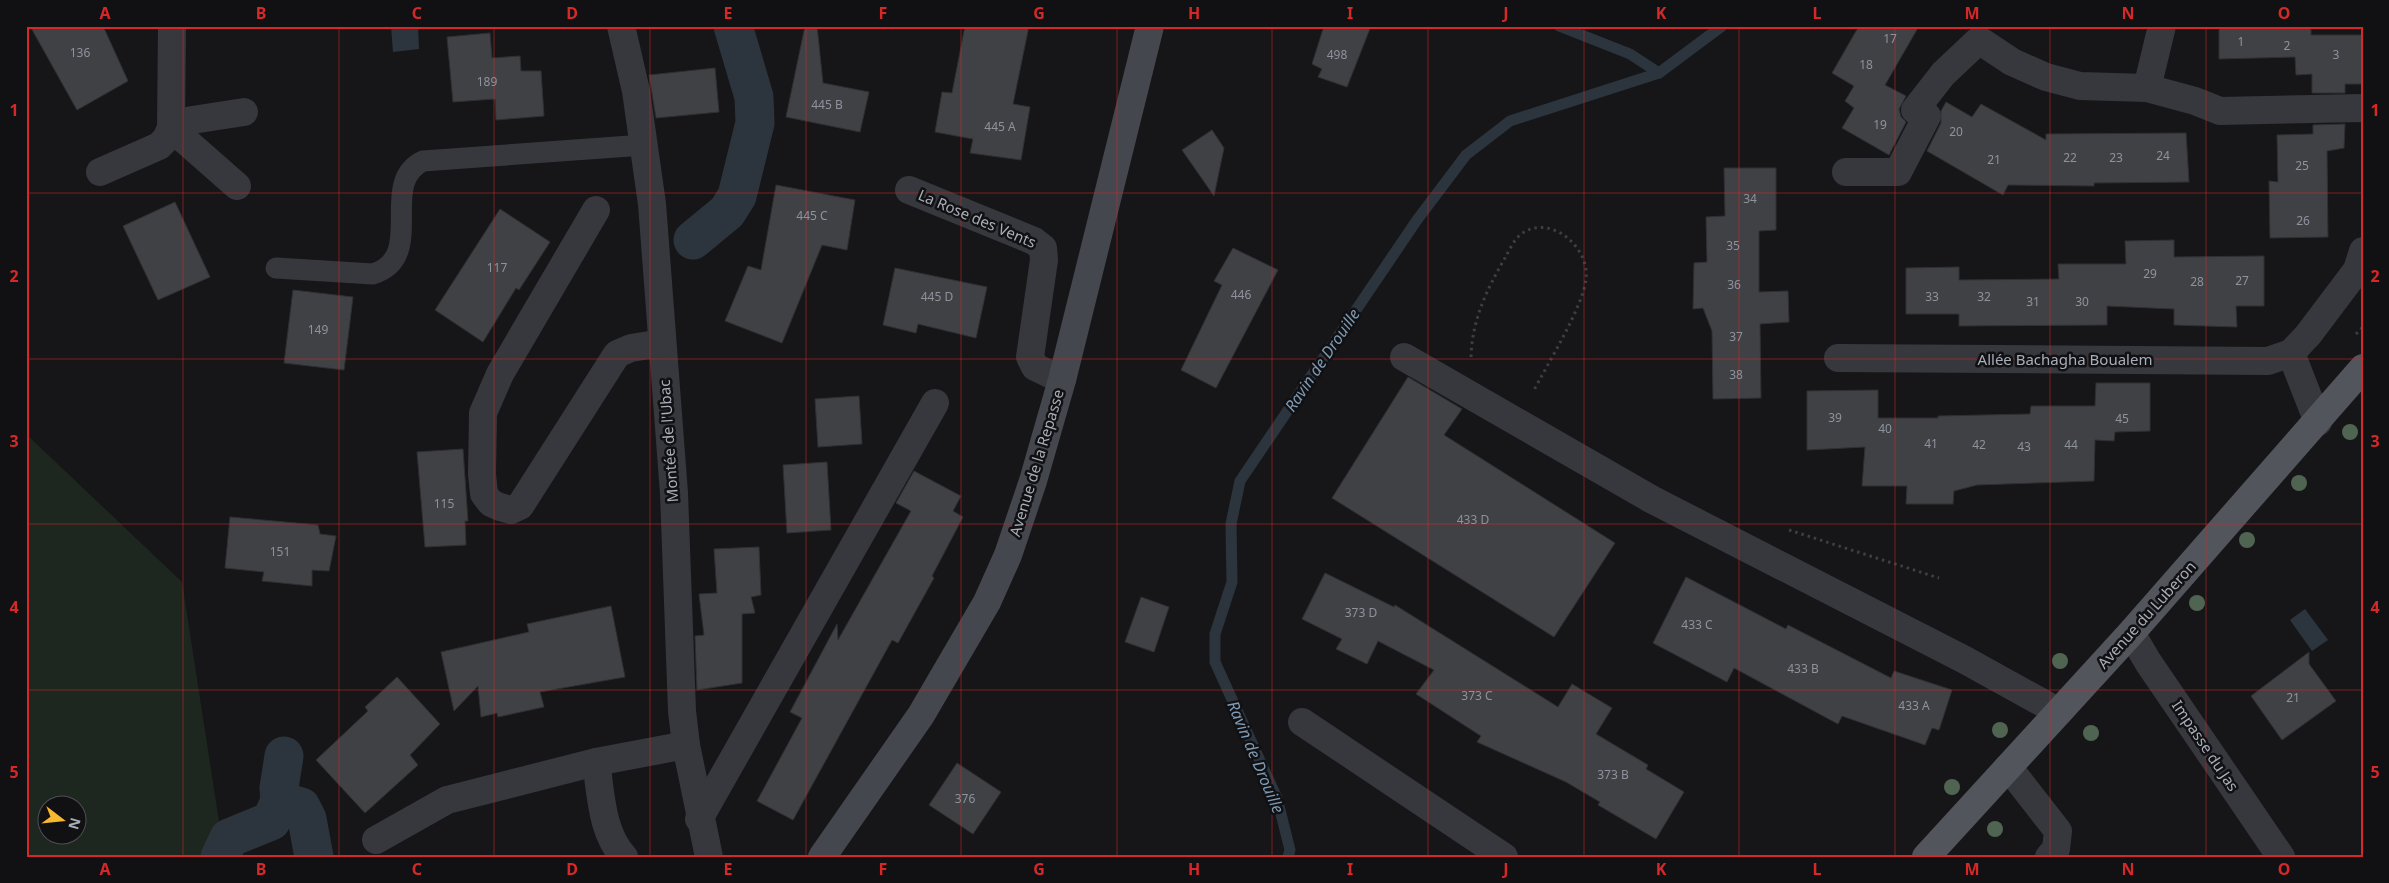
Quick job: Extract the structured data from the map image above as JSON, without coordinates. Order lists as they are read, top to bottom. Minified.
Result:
{"streets":{"main road":["Avenue du Luberon"],"street":["La Rose des Vents","Allée Bachagha Boualem","Montée de l'Ubac","Avenue de la Repasse","Impasse du Jas"]},"crossings":[["La Rose des Vents","Avenue de la Repasse"],["Avenue du Luberon","Impasse du Jas"]],"water":["Ravin de Drouille"],"house_numbers":["17","1","2","136","498","3","18","189","445 B","19","445 A","20","24","22","23","21","25","34","445 C","26","35","117","29","27","28","36","446","445 D","33","32","31","30","149","37","38","39","45","40","41","42","44","43","115","433 D","151","373 D","433 C","433 B","373 C","21","433 A","373 B","376"],"north":"right","grid":{"columns":["A","B","C","D","E","F","G","H","I","J","K","L","M","N","O"],"rows":["1","2","3","4","5"]}}
